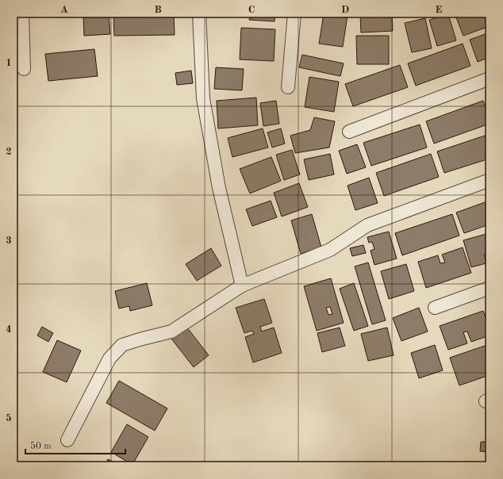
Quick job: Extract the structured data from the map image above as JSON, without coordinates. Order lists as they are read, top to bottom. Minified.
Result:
{"scale_bar":"50 m","grid":{"columns":["A","B","C","D","E"],"rows":["1","2","3","4","5"]}}
